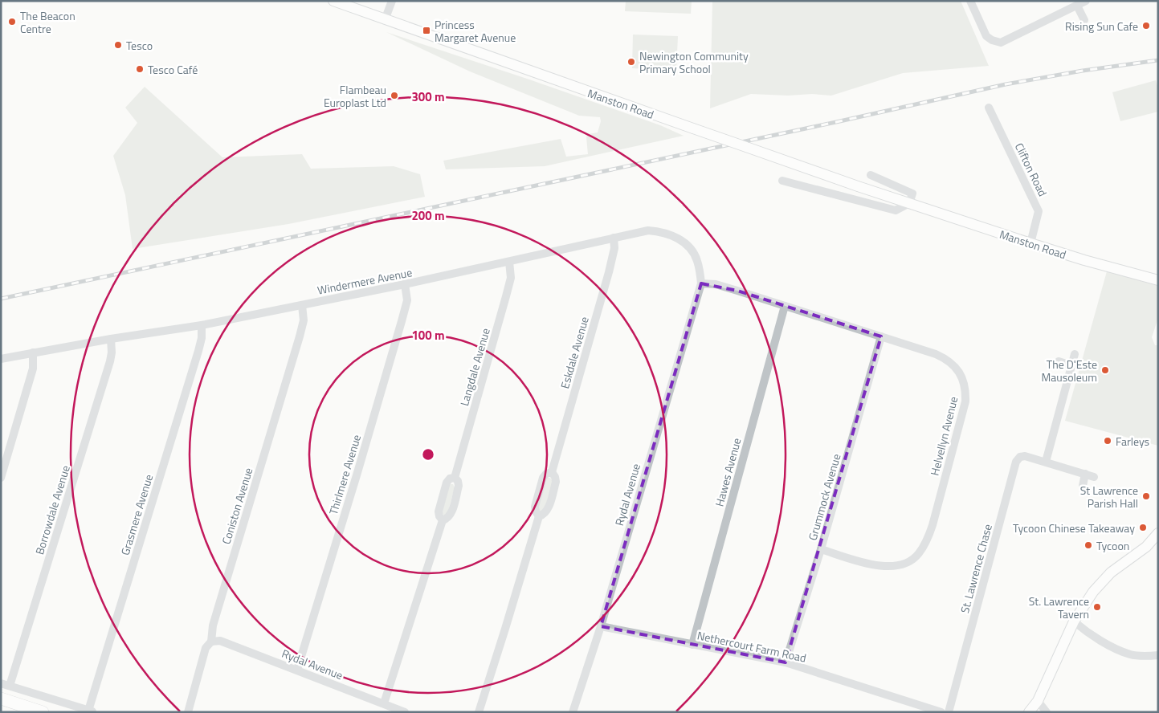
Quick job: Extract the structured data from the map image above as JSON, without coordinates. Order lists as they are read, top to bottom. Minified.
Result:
{"streets":{"main road":["Manston Road"],"street":["Clifton Road","Windermere Avenue","Eskdale Avenue","Langdale Avenue","Helvellyn Avenue","Hawes Avenue","Thirlmere Avenue","Rydal Avenue","Grummock Avenue","Coniston Avenue","Borrowdale Avenue","Grasmere Avenue","St. Lawrence Chase","Nethercourt Farm Road"]},"crossings":[["Manston Road","Clifton Road"],["Windermere Avenue","Eskdale Avenue"],["Windermere Avenue","Langdale Avenue"],["Windermere Avenue","Helvellyn Avenue"],["Windermere Avenue","Thirlmere Avenue"],["Windermere Avenue","Rydal Avenue"],["Windermere Avenue","Coniston Avenue"],["Windermere Avenue","Borrowdale Avenue"],["Windermere Avenue","Grasmere Avenue"],["Langdale Avenue","Rydal Avenue"],["Helvellyn Avenue","Hawes Avenue"],["Helvellyn Avenue","Rydal Avenue"],["Helvellyn Avenue","Grummock Avenue"],["Hawes Avenue","Nethercourt Farm Road"],["Thirlmere Avenue","Rydal Avenue"],["Rydal Avenue","Coniston Avenue"],["Rydal Avenue","Nethercourt Farm Road"],["Grummock Avenue","Nethercourt Farm Road"]],"places":{"other":["The Beacon Centre","Rising Sun Cafe","Tesco","Newington Community Primary School","Tesco Café","Flambeau Europlast Ltd","The D'Este Mausoleum","Farleys","St Lawrence Parish Hall","Tycoon Chinese Takeaway","Tycoon","St. Lawrence Tavern"],"transit":["Princess Margaret Avenue"]},"rings":["300 m","200 m","100 m"]}
